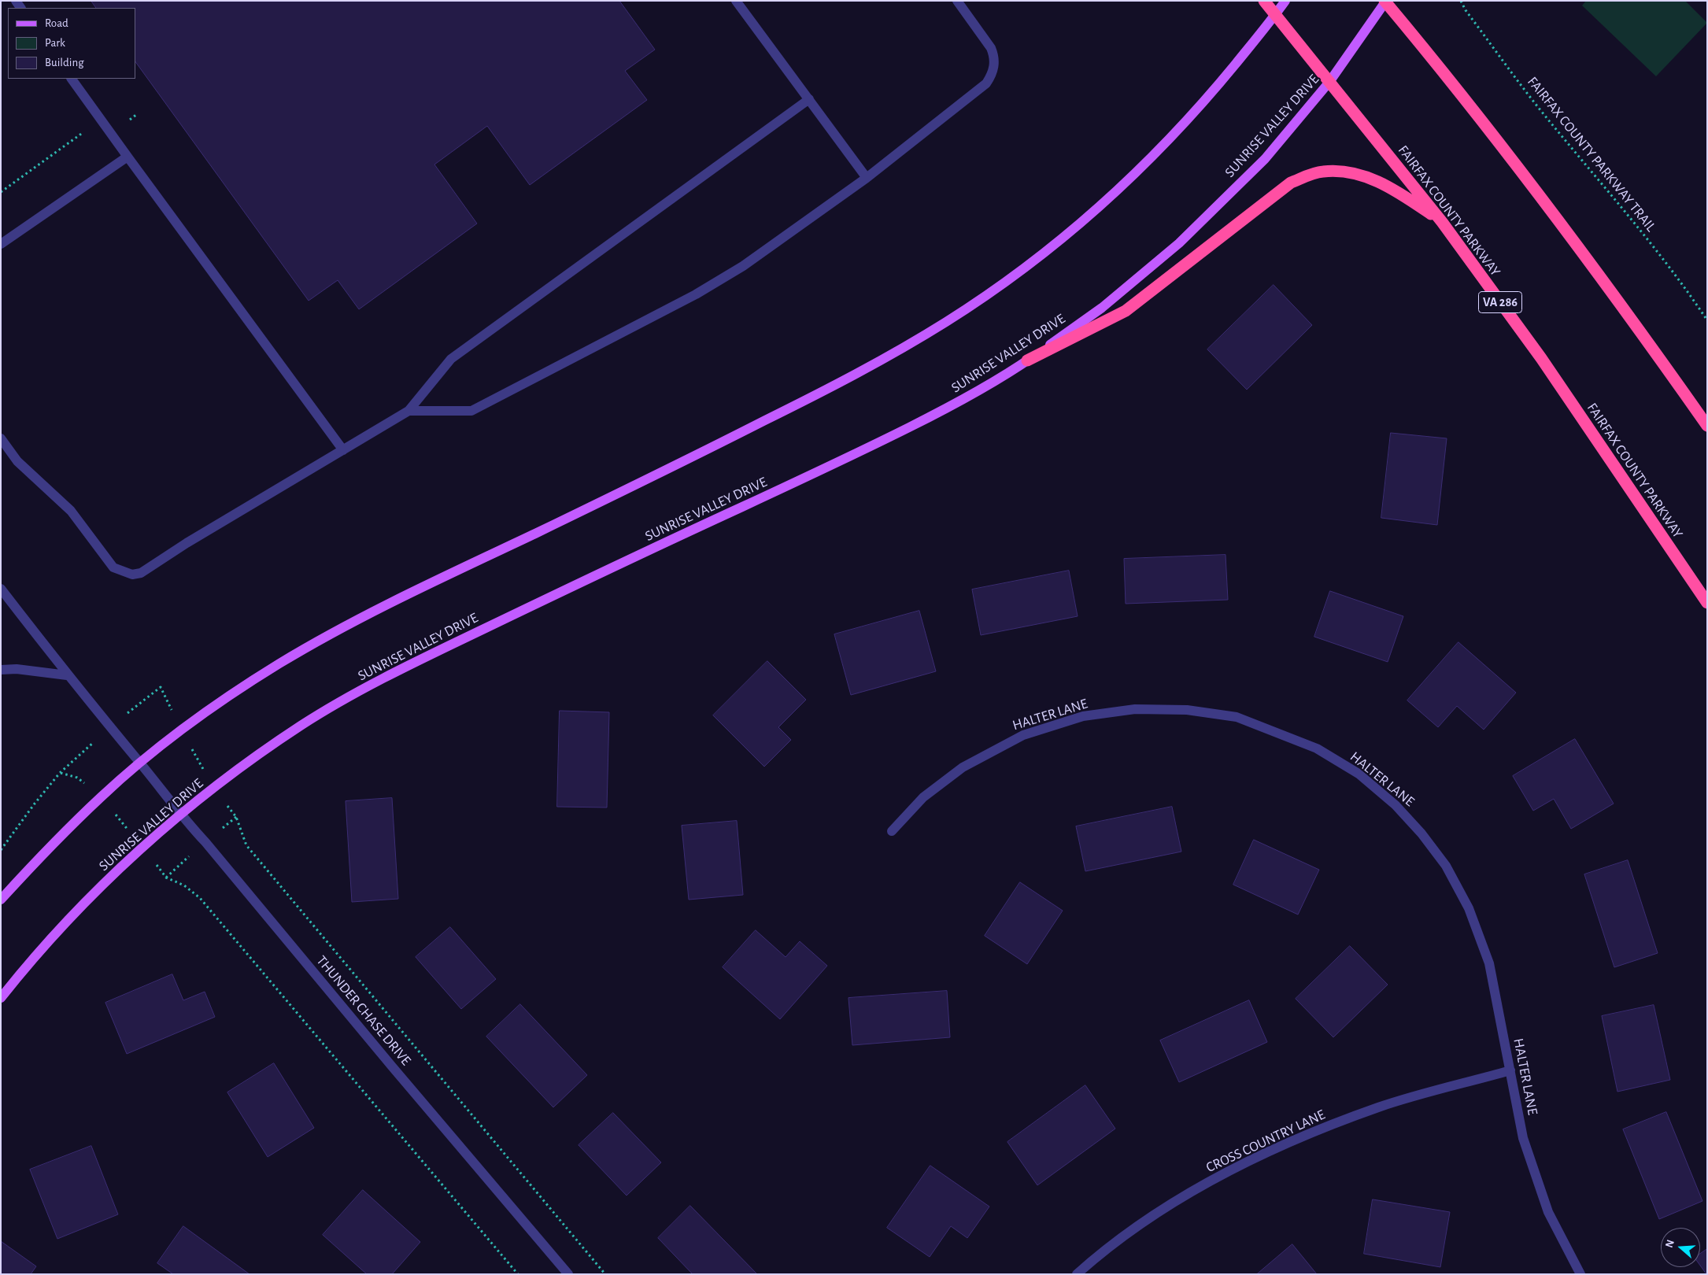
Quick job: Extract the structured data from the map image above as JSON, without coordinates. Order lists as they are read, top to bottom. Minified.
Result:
{"streets":{"highway":["FAIRFAX COUNTY PARKWAY","VA 286"],"main road":["SUNRISE VALLEY DRIVE"],"street":["HALTER LANE","THUNDER CHASE DRIVE","CROSS COUNTRY LANE"],"path":["FAIRFAX COUNTY PARKWAY TRAIL"]},"crossings":[["SUNRISE VALLEY DRIVE","FAIRFAX COUNTY PARKWAY"],["SUNRISE VALLEY DRIVE","THUNDER CHASE DRIVE"],["HALTER LANE","CROSS COUNTRY LANE"]],"legend":["Road","Park","Building"],"north":"left"}
